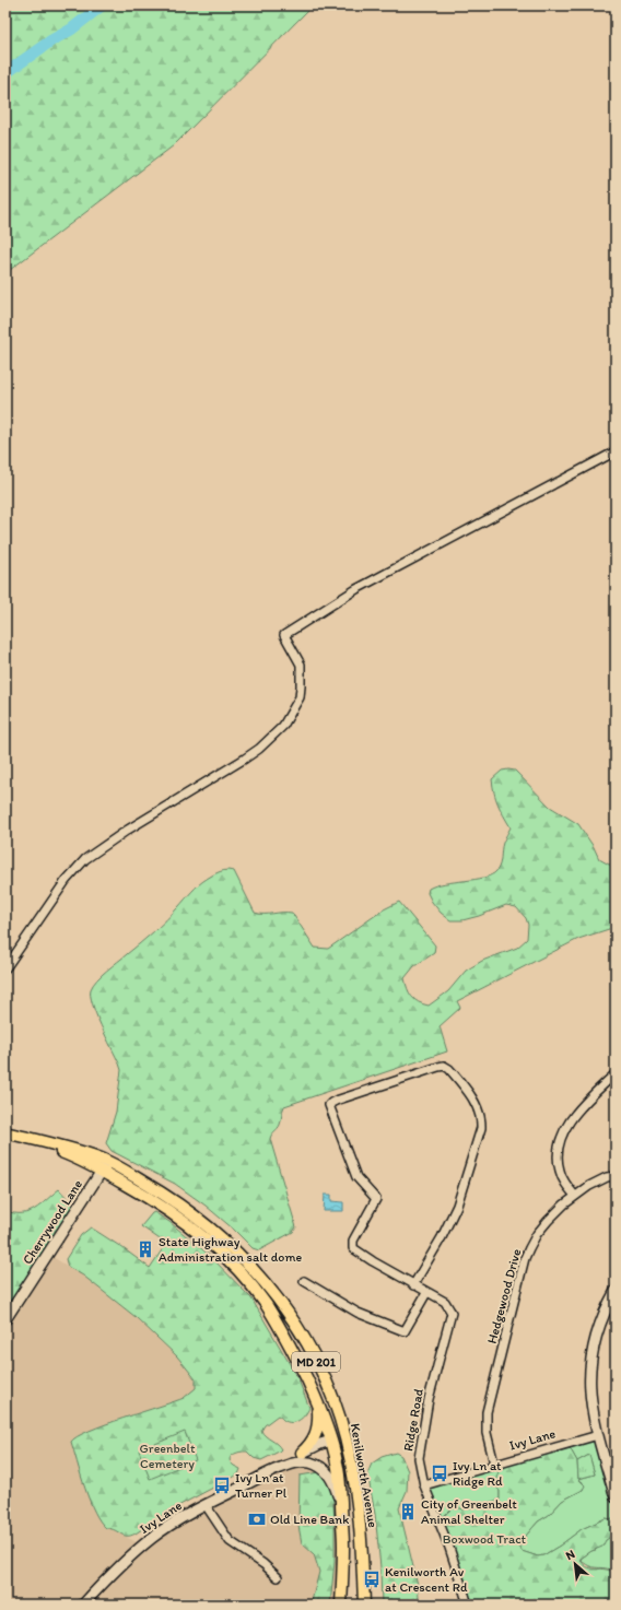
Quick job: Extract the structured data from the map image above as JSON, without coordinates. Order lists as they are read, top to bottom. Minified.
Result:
{"streets":{"main road":["MD 201","Kenilworth Avenue"],"street":["Cherrywood Lane","Hedgewood Drive","Ridge Road","Ivy Lane"]},"crossings":[["Cherrywood Lane","MD 201"],["Cherrywood Lane","Kenilworth Avenue"],["Hedgewood Drive","Ivy Lane"],["MD 201","Kenilworth Avenue"],["Ridge Road","Ivy Lane"],["Ivy Lane","Kenilworth Avenue"]],"parks":["Greenbelt Cemetery","Boxwood Tract"],"places":{"building":["State Highway Administration salt dome","City of Greenbelt Animal Shelter"],"bus stop":["Ivy Ln at Ridge Rd","Ivy Ln at Turner Pl","Kenilworth Av at Crescent Rd"],"bank":["Old Line Bank"]},"north":"top left"}
